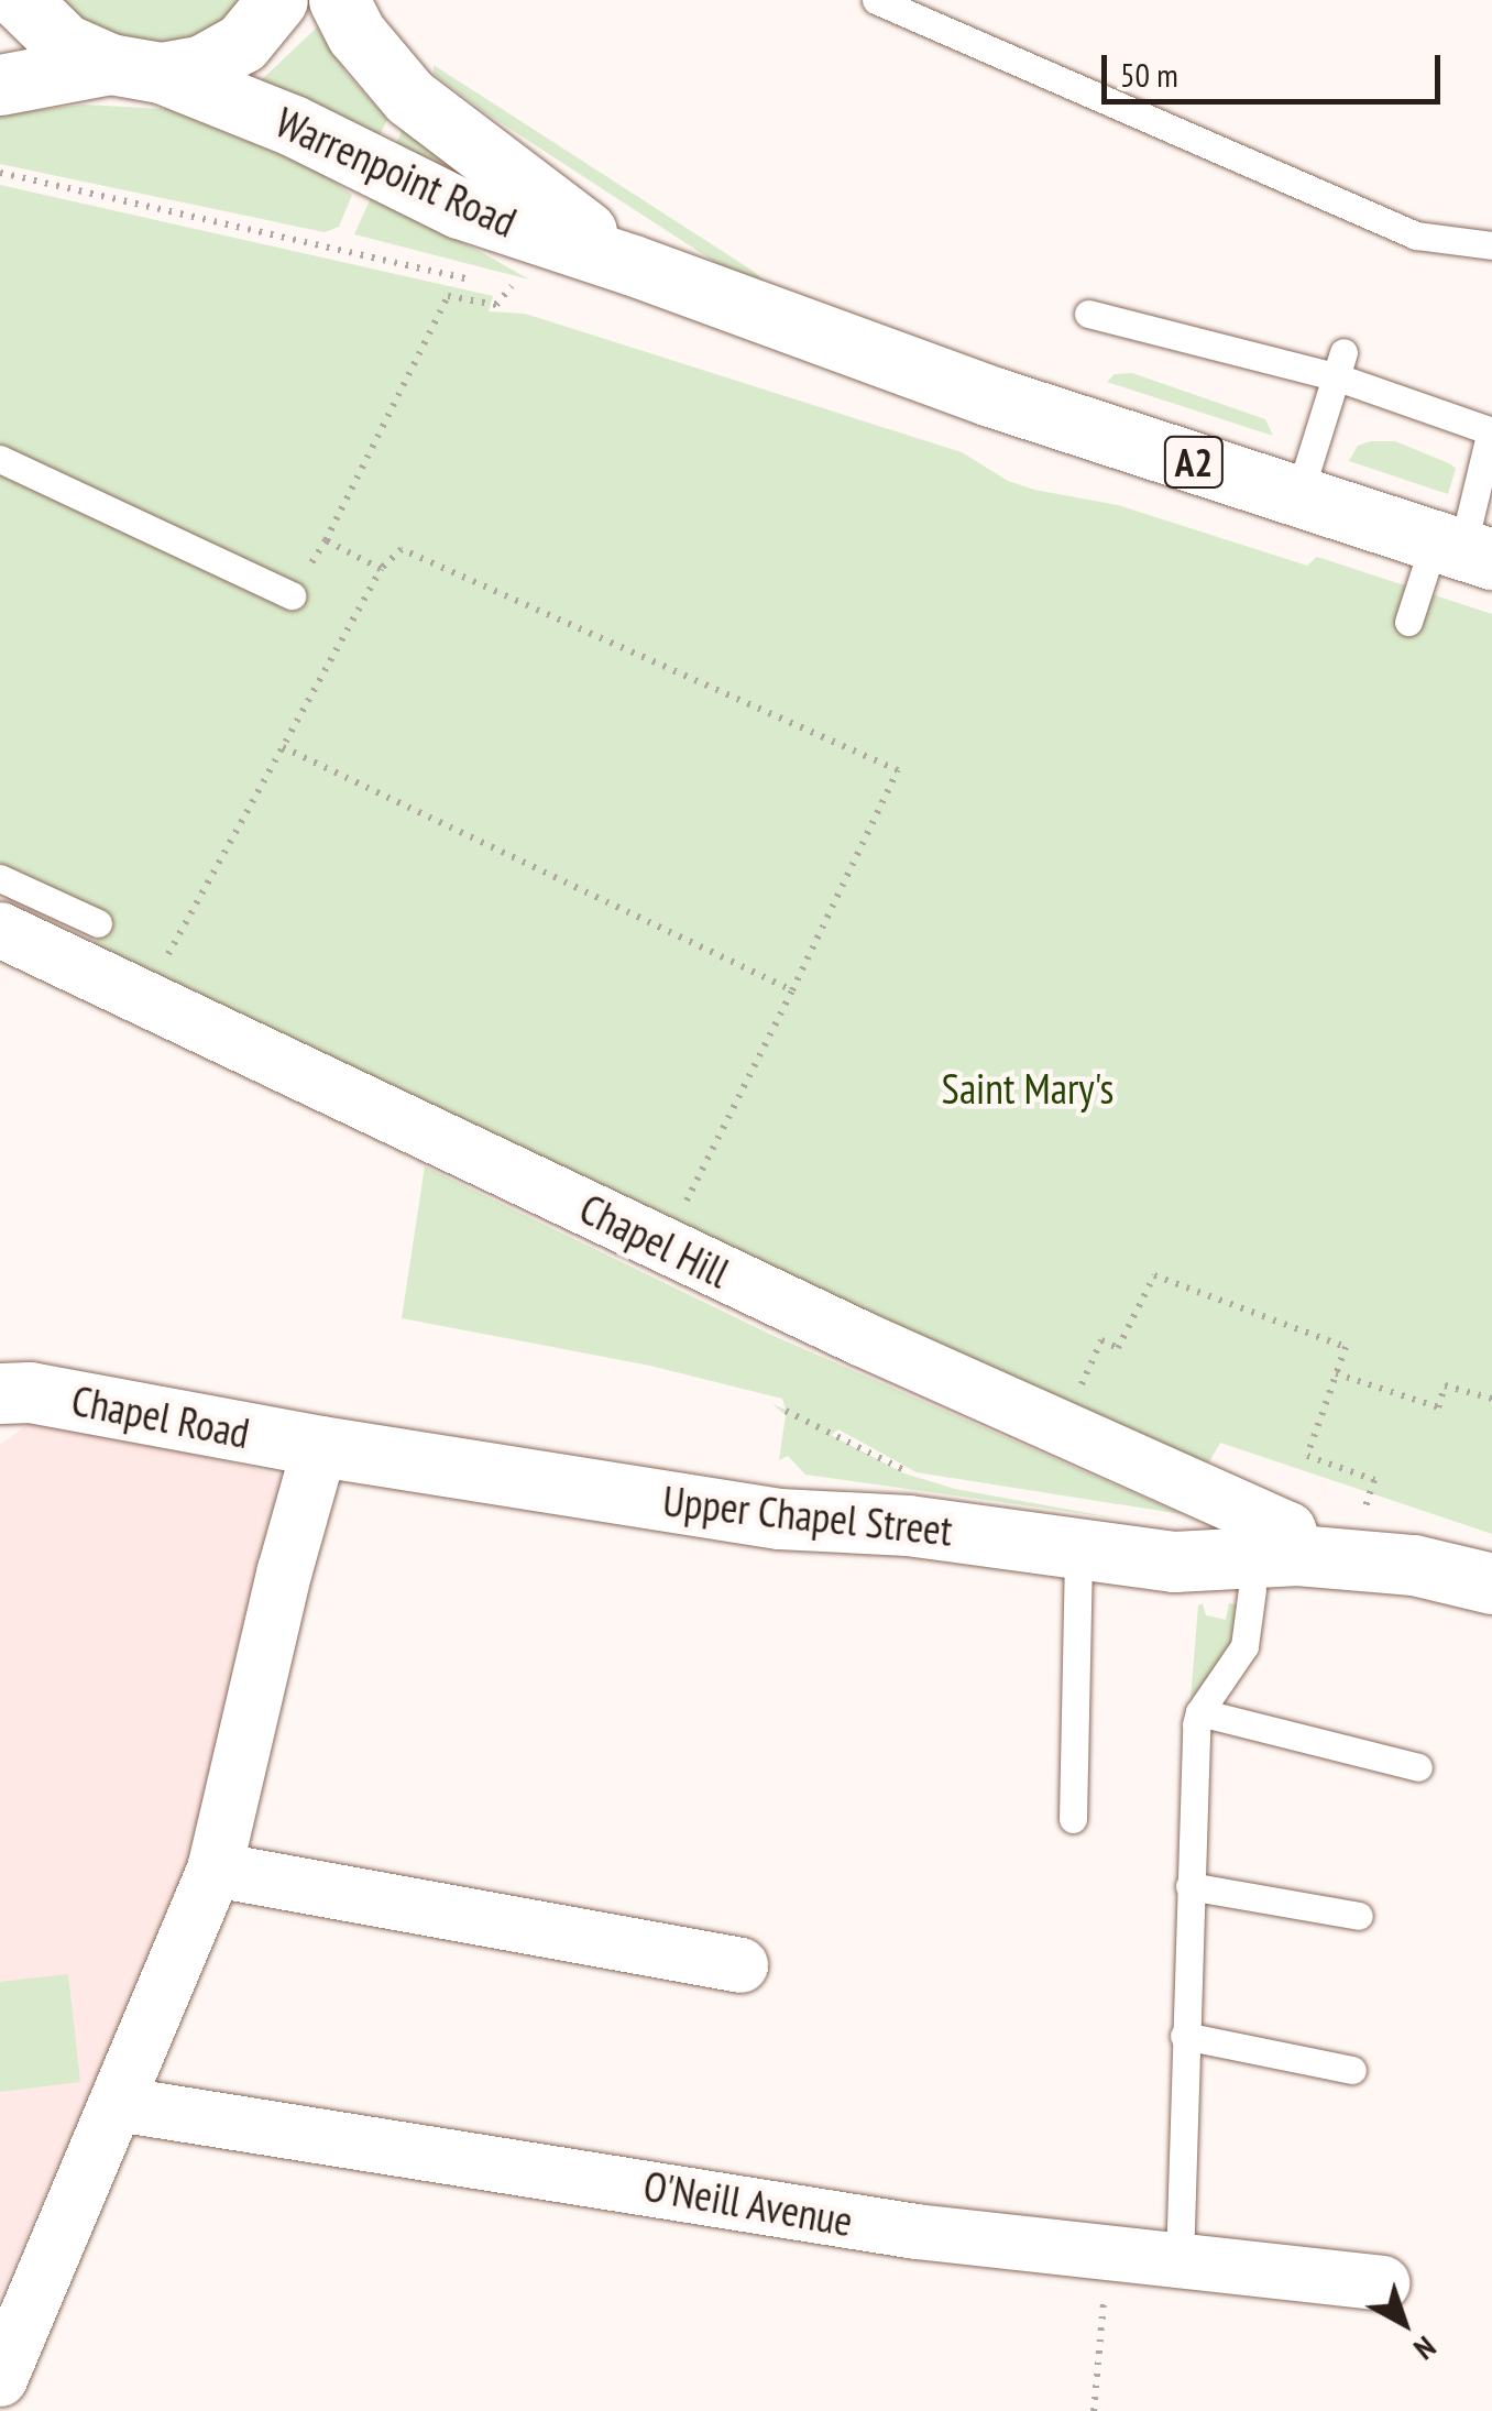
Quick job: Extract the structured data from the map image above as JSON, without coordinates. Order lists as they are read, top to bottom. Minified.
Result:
{"streets":{"main road":["Warrenpoint Road","A2","Chapel Road","Upper Chapel Street"],"street":["Chapel Hill","O'Neill Avenue"]},"crossings":[["Warrenpoint Road","A2"],["Chapel Hill","Upper Chapel Street"],["Chapel Road","Upper Chapel Street"]],"parks":["Saint Mary's"],"scale_bar":"50 m","north":"bottom right"}
